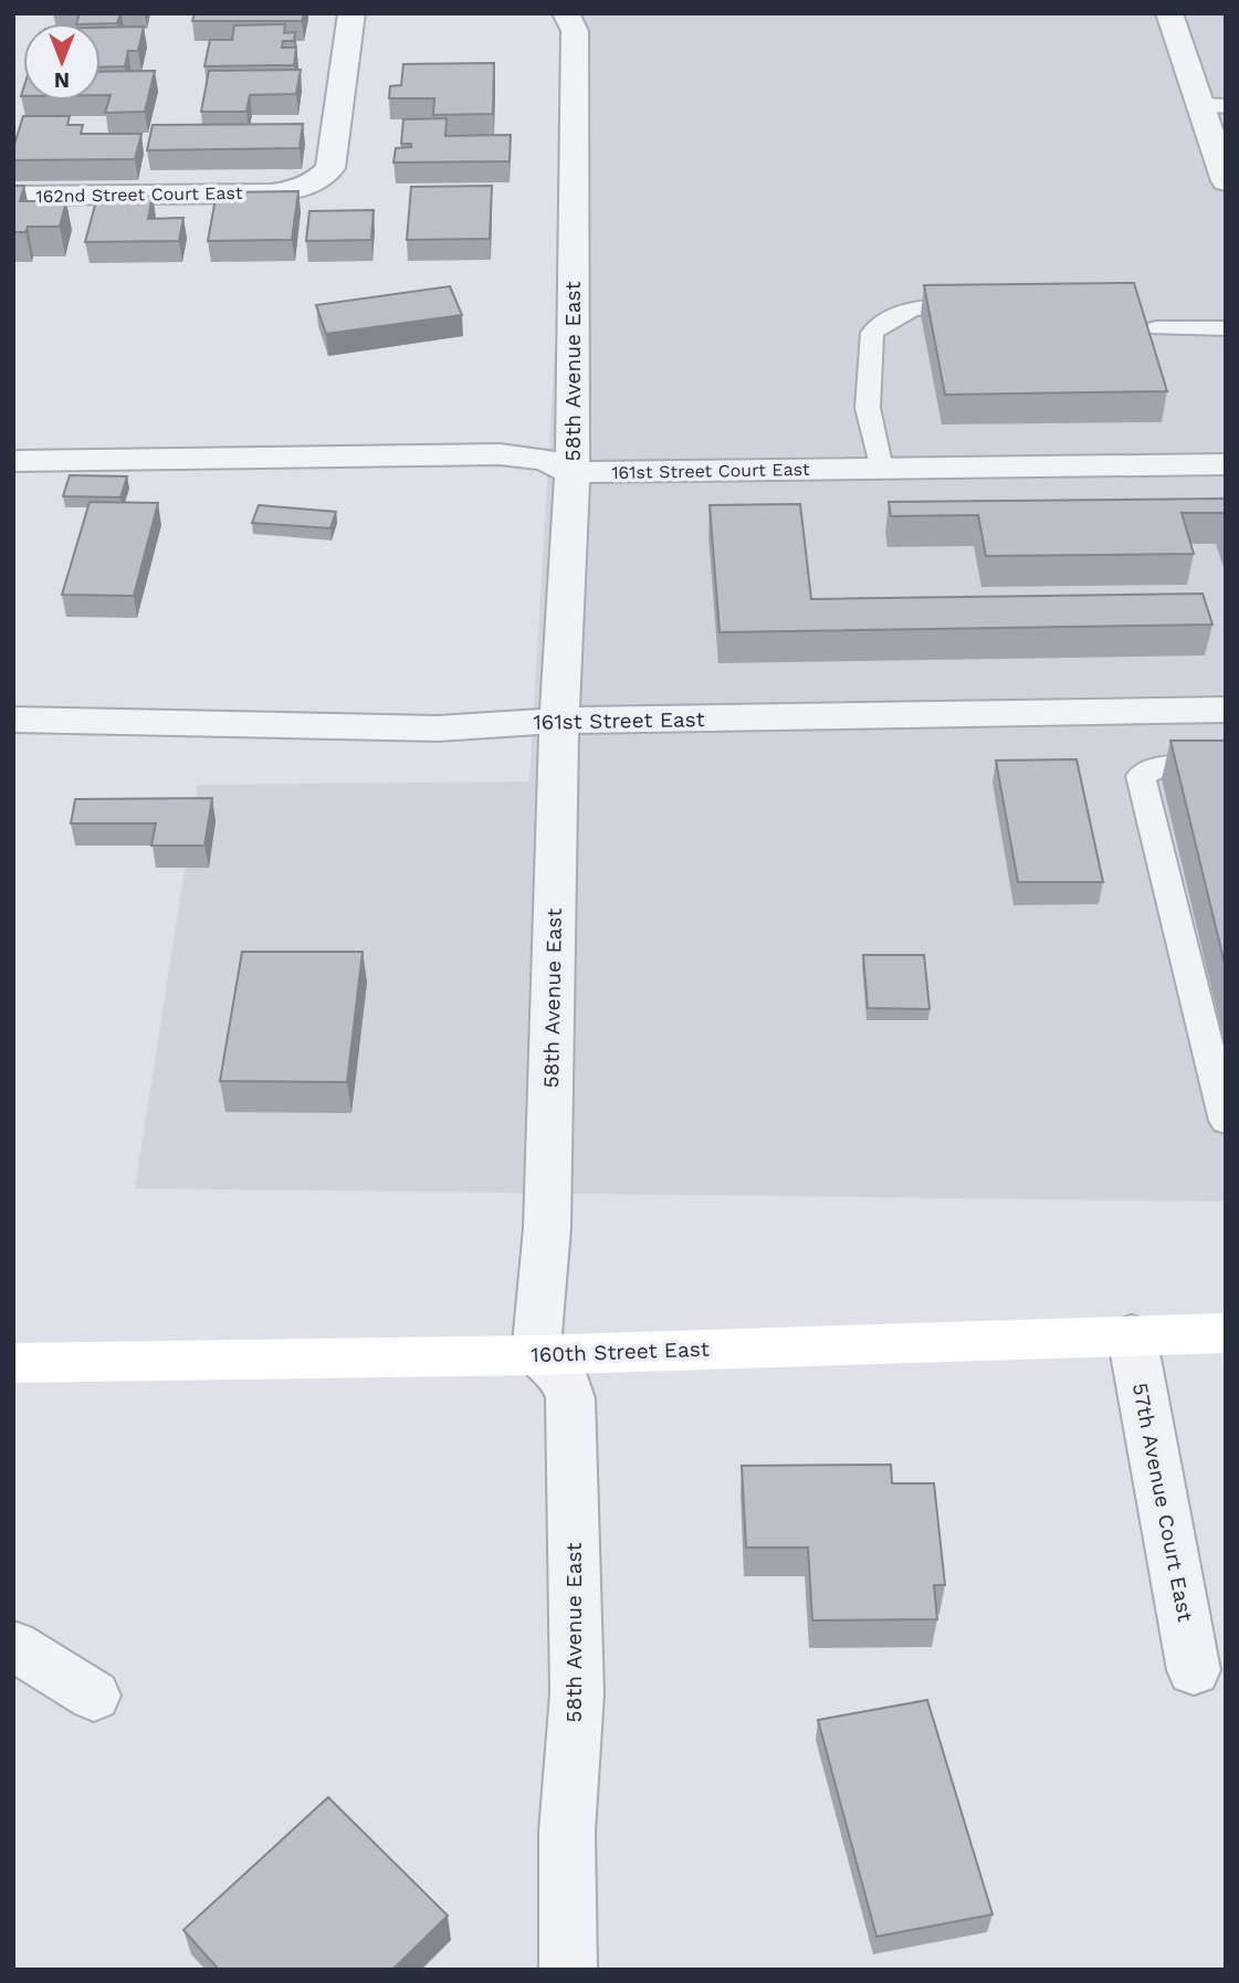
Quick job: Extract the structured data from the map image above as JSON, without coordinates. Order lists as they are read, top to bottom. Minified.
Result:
{"streets":{"main road":["160th Street East"],"street":["162nd Street Court East","58th Avenue East","161st Street Court East","161st Street East","57th Avenue Court East"]},"crossings":[["58th Avenue East","161st Street Court East"],["58th Avenue East","161st Street East"],["58th Avenue East","160th Street East"],["160th Street East","57th Avenue Court East"]],"north":"bottom"}
